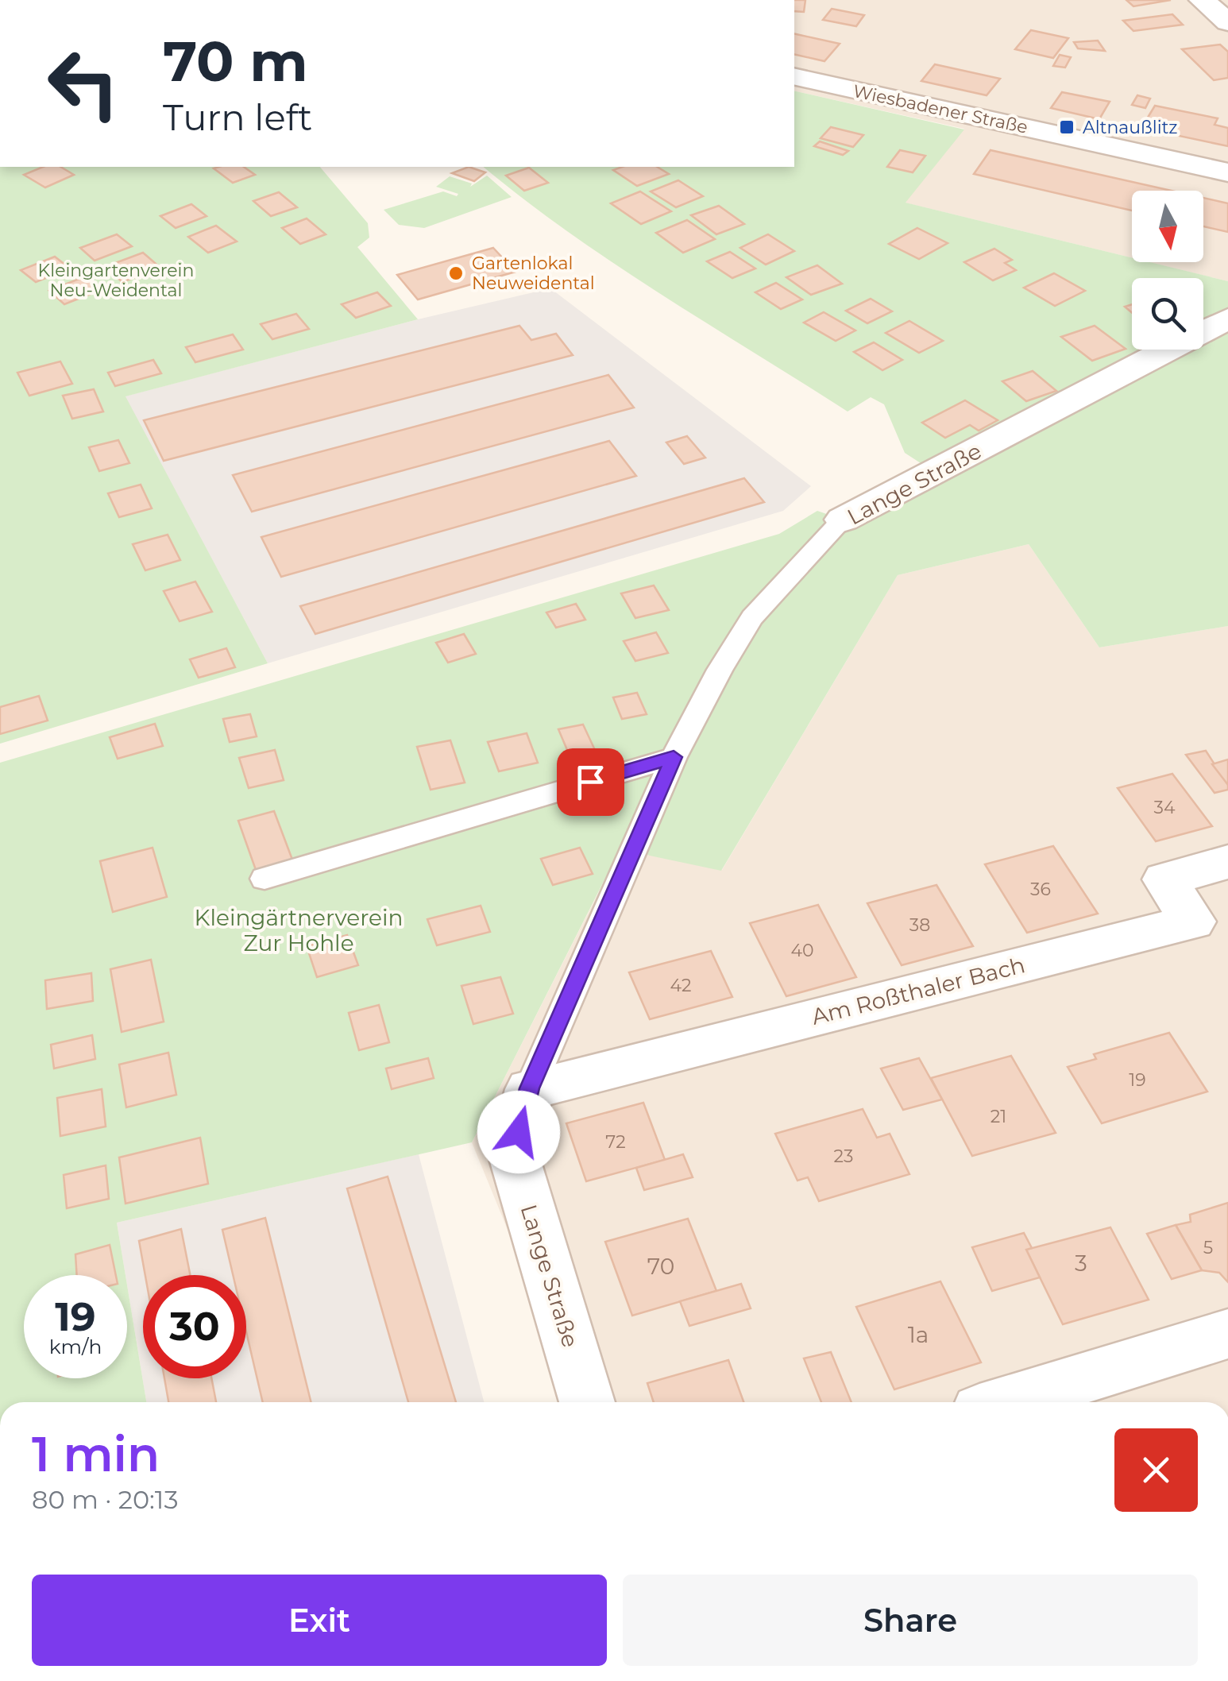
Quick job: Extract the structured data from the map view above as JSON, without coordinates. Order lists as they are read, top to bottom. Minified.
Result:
{"streets":{"street":["Wiesbadener Straße","Lange Straße","Am Roßthaler Bach"]},"crossings":[["Lange Straße","Am Roßthaler Bach"]],"parks":["Kleingartenverein Neu-Weidental","Kleingärtnerverein Zur Hohle"],"places":{"transit":["Altnaußlitz"],"other":["Gartenlokal Neuweidental"]},"house_numbers":["34","36","38","40","42","19","21","72","23","5","3","70","1a"],"north":"bottom","page":{"turn":["70 m","Turn left"],"speed":"19 km/h","limit":"30","heading":["1 min","80 m · 20:13"],"buttons":["Exit","Share"]}}
